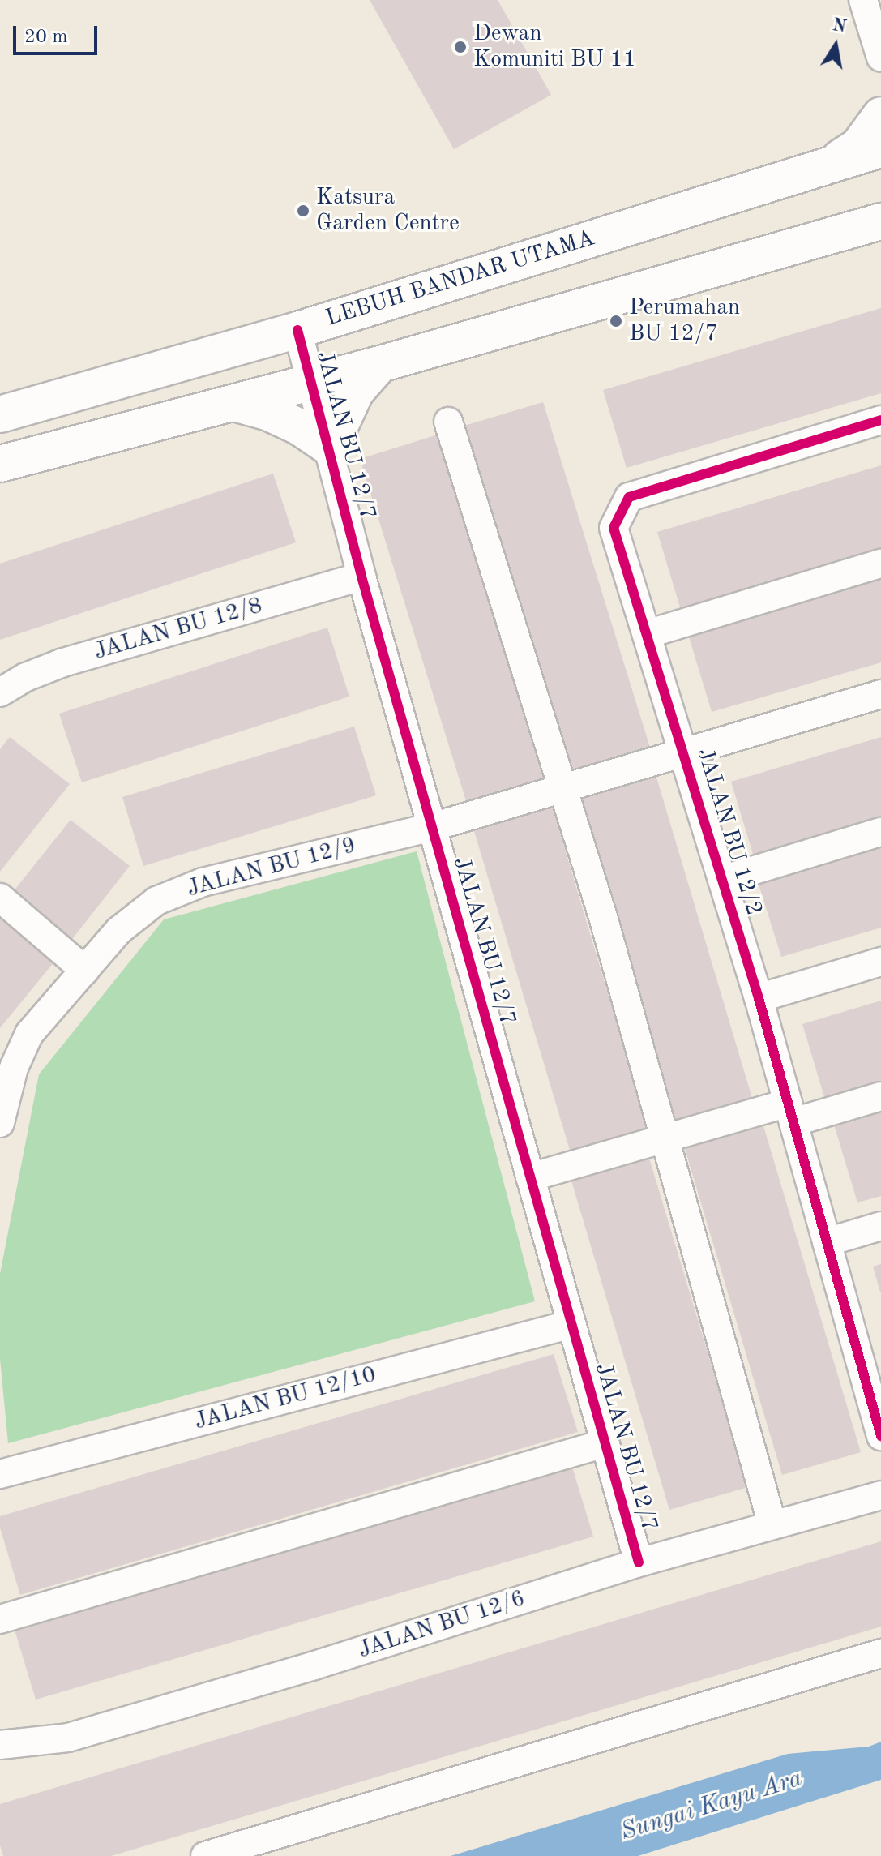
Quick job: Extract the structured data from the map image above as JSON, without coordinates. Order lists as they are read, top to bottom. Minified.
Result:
{"streets":{"main road":["LEBUH BANDAR UTAMA"],"street":["JALAN BU 12/7","JALAN BU 12/8","JALAN BU 12/2","JALAN BU 12/9","JALAN BU 12/10","JALAN BU 12/6"]},"crossings":[["LEBUH BANDAR UTAMA","JALAN BU 12/7"],["JALAN BU 12/7","JALAN BU 12/8"],["JALAN BU 12/7","JALAN BU 12/9"],["JALAN BU 12/7","JALAN BU 12/10"],["JALAN BU 12/7","JALAN BU 12/6"],["JALAN BU 12/2","JALAN BU 12/9"]],"water":["Sungai Kayu Ara"],"places":["Dewan Komuniti BU 11","Katsura Garden Centre","Perumahan BU 12/7"],"scale_bar":"20 m","north":"top"}
